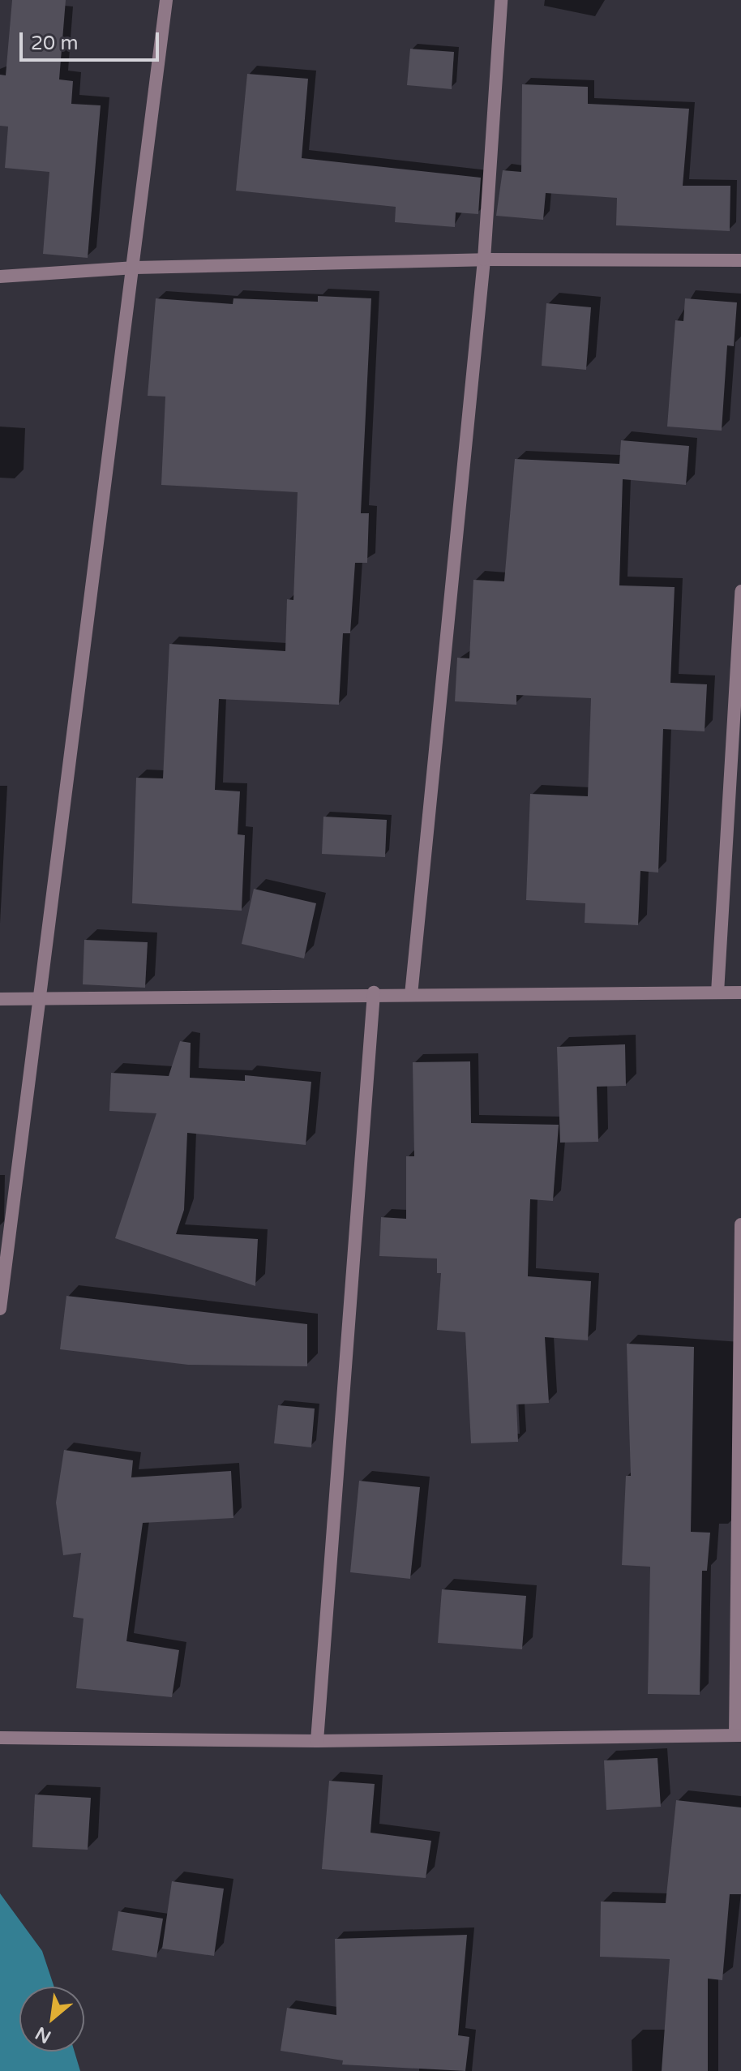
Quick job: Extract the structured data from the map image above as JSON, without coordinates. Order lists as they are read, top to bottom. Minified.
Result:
{"scale_bar":"20 m","north":"bottom left"}
